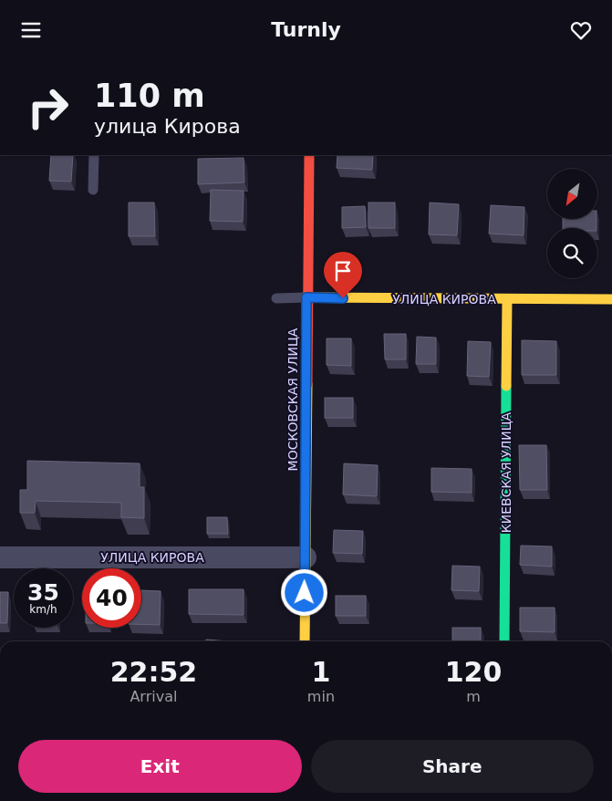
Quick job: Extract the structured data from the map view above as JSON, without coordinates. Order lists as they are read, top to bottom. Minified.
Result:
{"streets":{"street":["УЛИЦА КИРОВА","МОСКОВСКАЯ УЛИЦА","КИЕВСКАЯ УЛИЦА"]},"crossings":[["УЛИЦА КИРОВА","МОСКОВСКАЯ УЛИЦА"],["УЛИЦА КИРОВА","КИЕВСКАЯ УЛИЦА"]],"north":"bottom left","page":{"header":"Turnly","turn":["110 m","улица Кирова"],"speed":"35 km/h","limit":"40","eta":["22:52","Arrival","1","min","120","m"],"buttons":["Exit","Share"]}}
